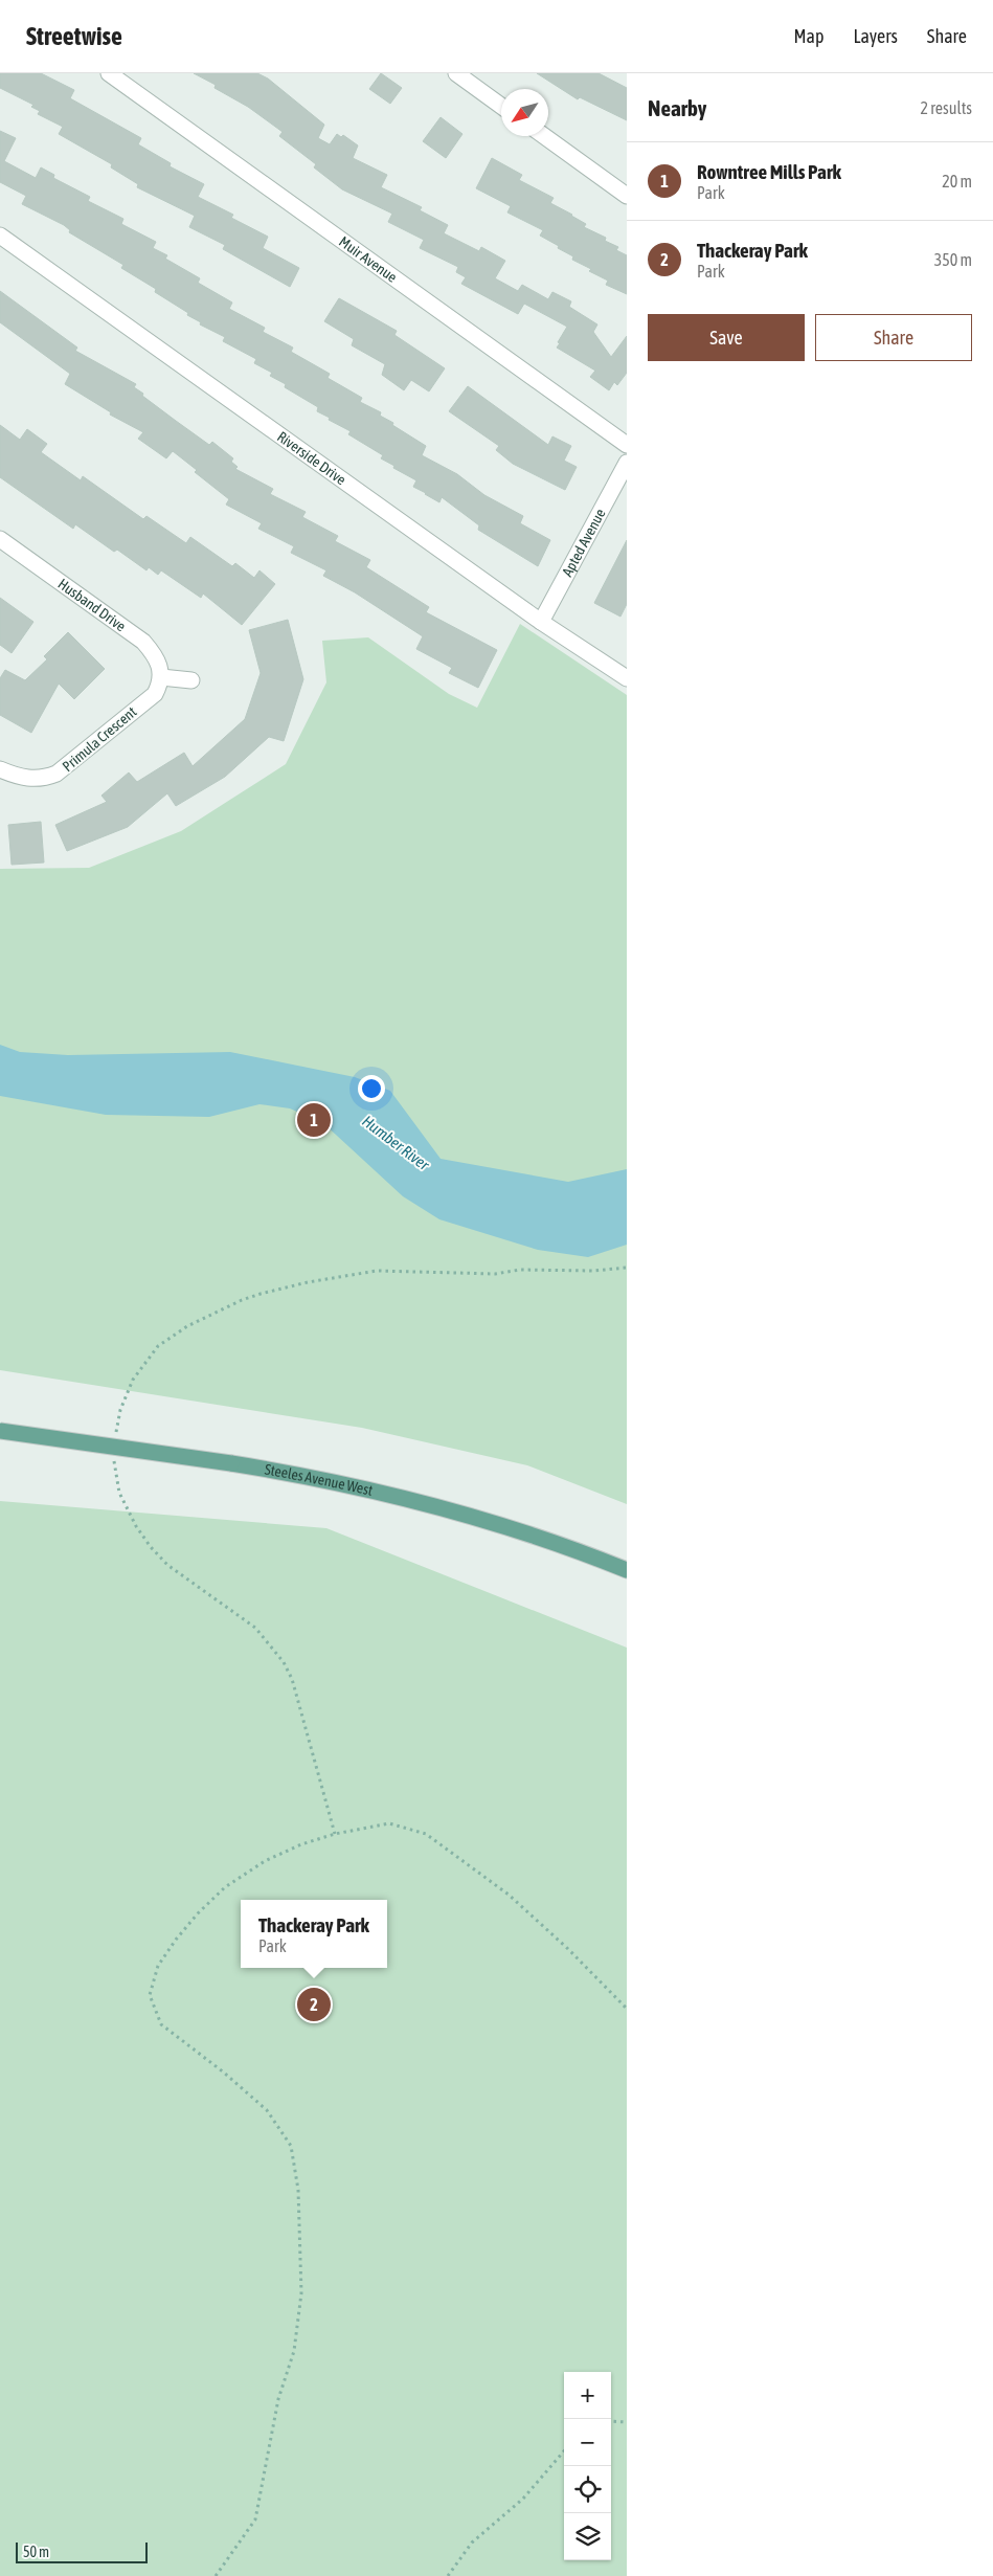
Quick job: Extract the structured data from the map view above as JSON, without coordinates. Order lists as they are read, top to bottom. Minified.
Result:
{"streets":{"main road":["Steeles Avenue West"],"street":["Muir Avenue","Riverside Drive","Apted Avenue","Husband Drive","Primula Crescent"]},"crossings":[["Riverside Drive","Apted Avenue"],["Husband Drive","Primula Crescent"]],"water":["Humber River"],"scale_bar":"50 m","north":"bottom left","page":{"header":"Streetwise","nav":["Map","Layers","Share"],"heading":["Nearby","2 results"],"list":[{"mark":"1","name":"Rowntree Mills Park","note":"Park","value":"20 m"},{"mark":"2","name":"Thackeray Park","note":"Park","value":"350 m"}],"buttons":["Save","Share"],"pins":["1","2"],"popup":["Thackeray Park","Park"],"map_buttons":["+","−"],"scale":"50 m"}}
